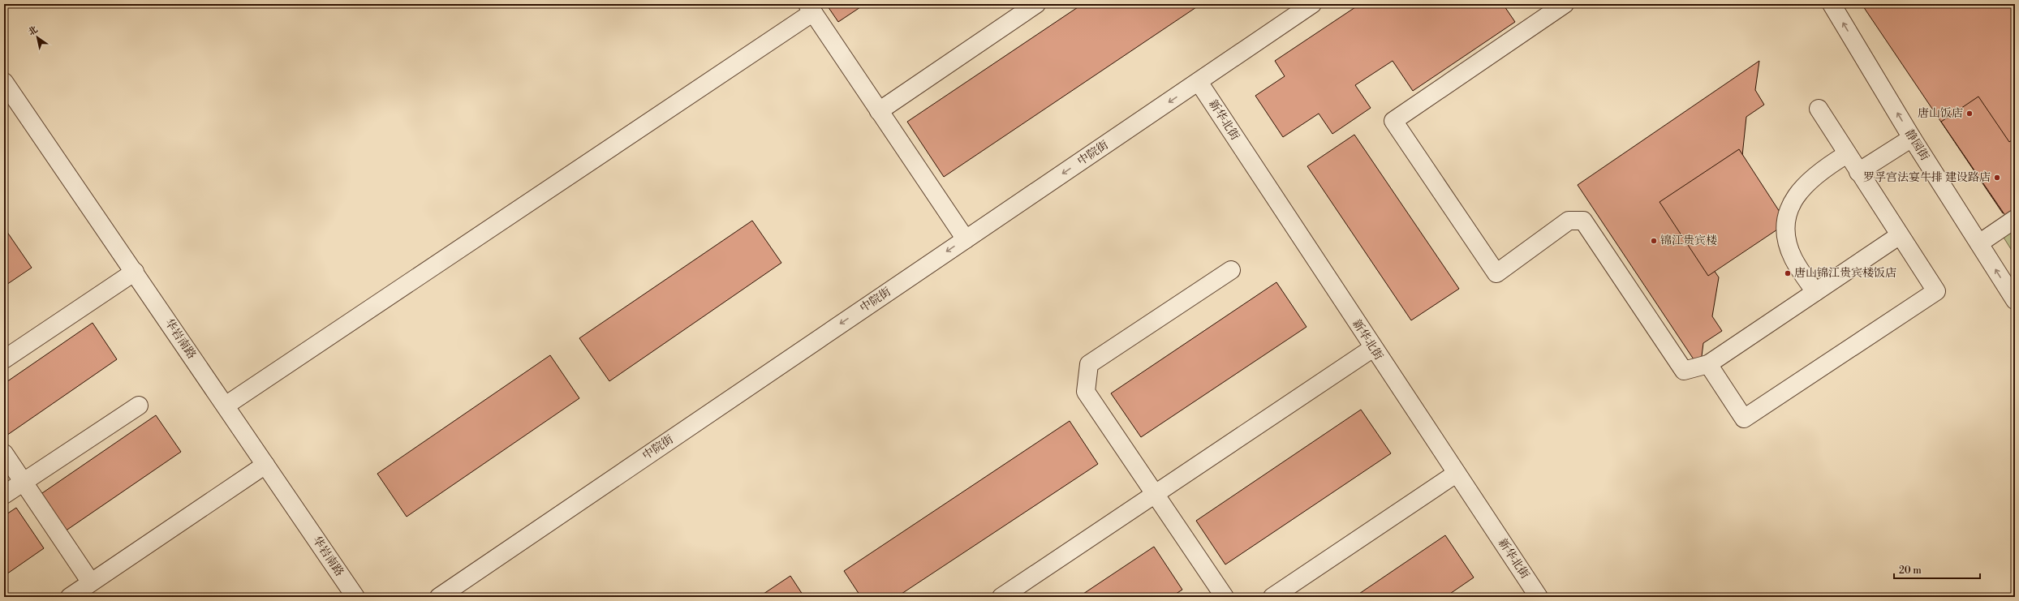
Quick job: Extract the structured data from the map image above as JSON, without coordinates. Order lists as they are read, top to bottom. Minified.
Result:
{"streets":{"street":["新华北街","静园街","中院街","华岩南路"]},"crossings":[["新华北街","中院街"]],"one_way":["中院街"],"places":["唐山饭店","罗孚宫法宴牛排 建设路店","锦江贵宾楼","唐山锦江贵宾楼饭店"],"scale_bar":"20 m","north":"top left"}
